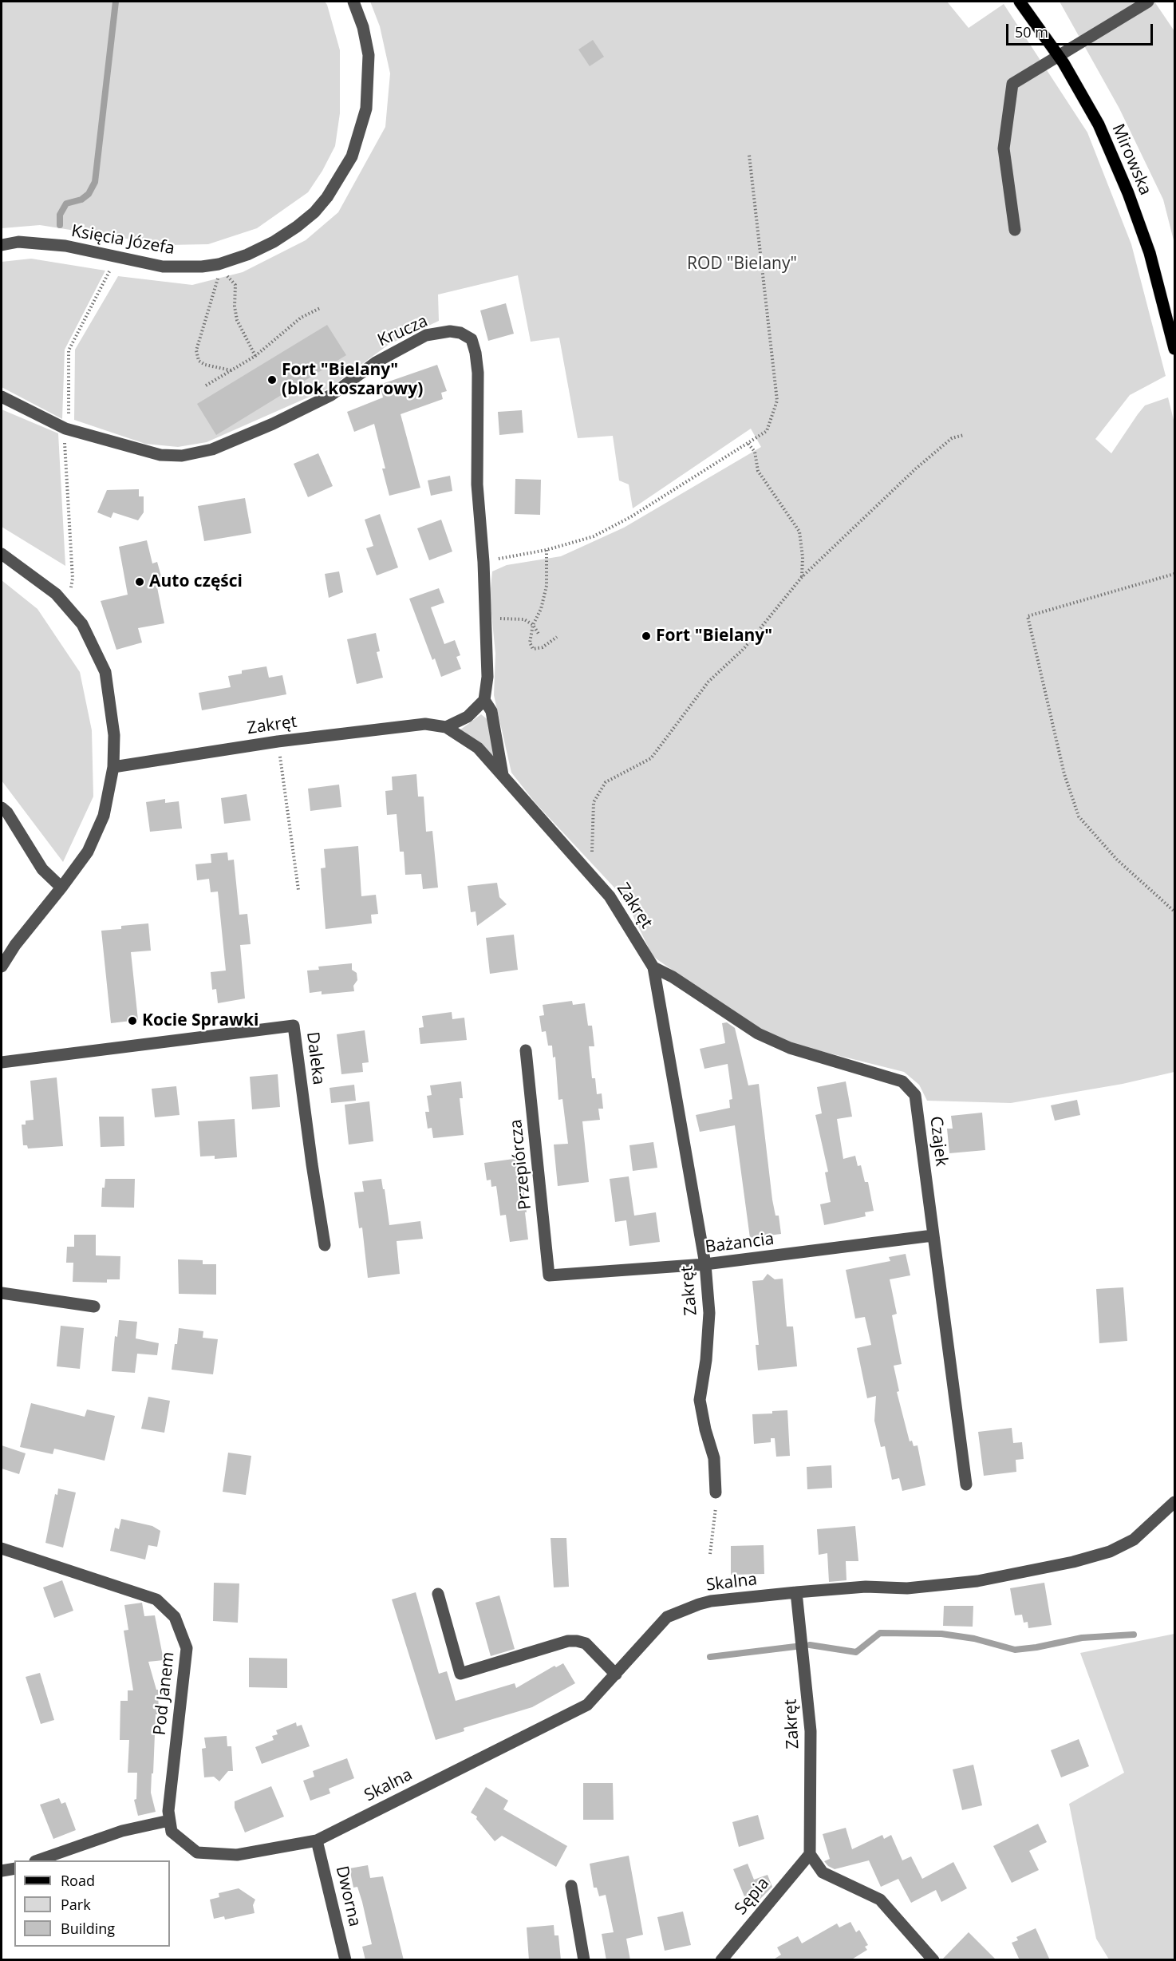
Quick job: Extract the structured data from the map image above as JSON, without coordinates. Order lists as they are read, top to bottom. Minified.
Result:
{"streets":{"main road":["Mirowska"],"street":["Księcia Józefa","Krucza","Zakręt","Daleka","Czajek","Przepiórcza","Bażancia","Skalna","Pod Janem","Dworna","Sępia"]},"crossings":[["Zakręt","Czajek"],["Zakręt","Bażancia"],["Zakręt","Skalna"],["Zakręt","Sępia"],["Czajek","Bażancia"],["Przepiórcza","Bażancia"],["Skalna","Dworna"]],"parks":["ROD \"Bielany\""],"places":["Fort \"Bielany\" (blok koszarowy)","Auto części","Fort \"Bielany\"","Kocie Sprawki"],"legend":["Road","Park","Building"],"scale_bar":"50 m"}
